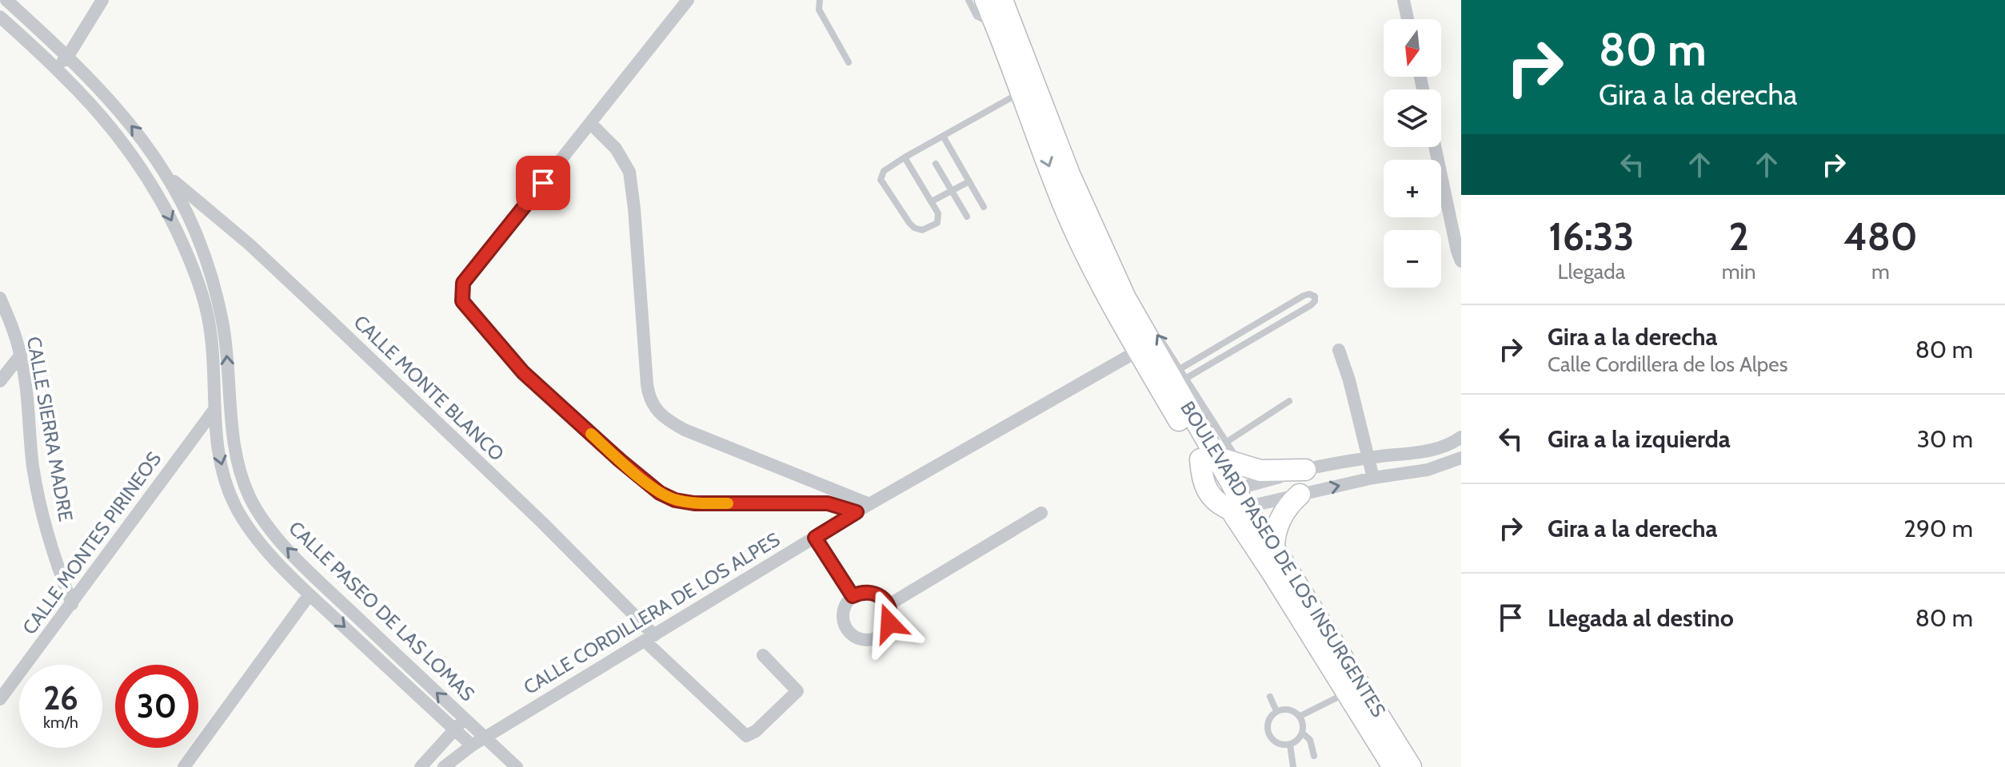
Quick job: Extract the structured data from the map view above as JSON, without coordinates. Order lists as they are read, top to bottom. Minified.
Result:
{"streets":{"main road":["BOULEVARD PASEO DE LOS INSURGENTES"],"street":["CALLE MONTE BLANCO","CALLE SIERRA MADRE","CALLE MONTES PIRINEOS","CALLE PASEO DE LAS LOMAS","CALLE CORDILLERA DE LOS ALPES"]},"crossings":[["CALLE MONTE BLANCO","CALLE PASEO DE LAS LOMAS"],["CALLE MONTE BLANCO","CALLE CORDILLERA DE LOS ALPES"],["CALLE SIERRA MADRE","CALLE MONTES PIRINEOS"],["CALLE MONTES PIRINEOS","CALLE PASEO DE LAS LOMAS"],["BOULEVARD PASEO DE LOS INSURGENTES","CALLE CORDILLERA DE LOS ALPES"],["CALLE PASEO DE LAS LOMAS","CALLE CORDILLERA DE LOS ALPES"]],"north":"bottom","page":{"turn":["80 m","Gira a la derecha"],"map_buttons":["+","−"],"eta":["16:33","Llegada","2","min","480","m"],"list":[{"name":"Gira a la derecha","note":"Calle Cordillera de los Alpes","value":"80 m"},{"name":"Gira a la izquierda","value":"30 m"},{"name":"Gira a la derecha","value":"290 m"},{"name":"Llegada al destino","value":"80 m"}],"speed":"26 km/h","limit":"30"}}
